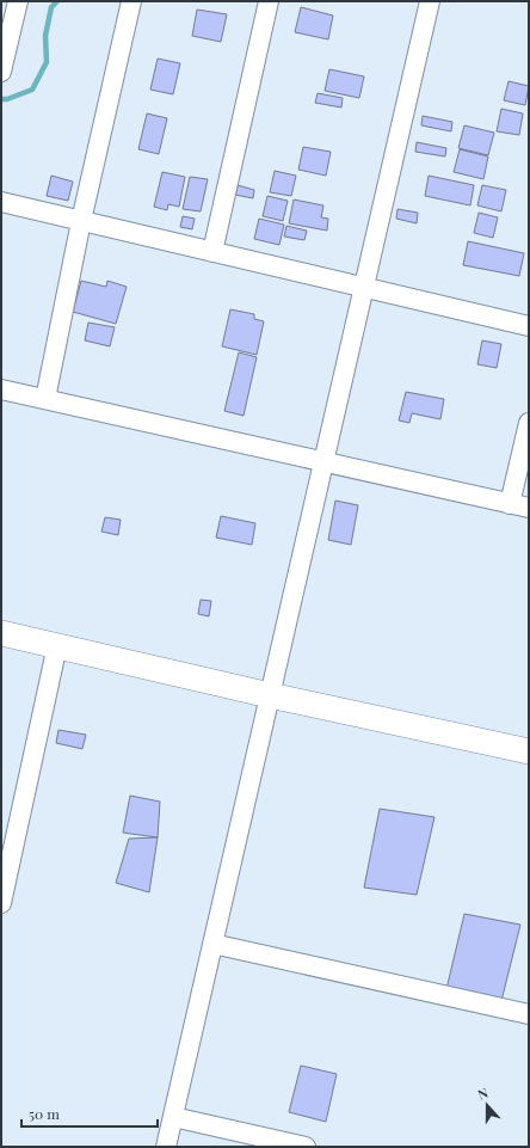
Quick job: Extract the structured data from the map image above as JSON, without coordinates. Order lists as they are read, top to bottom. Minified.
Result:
{"scale_bar":"50 m","north":"top"}
